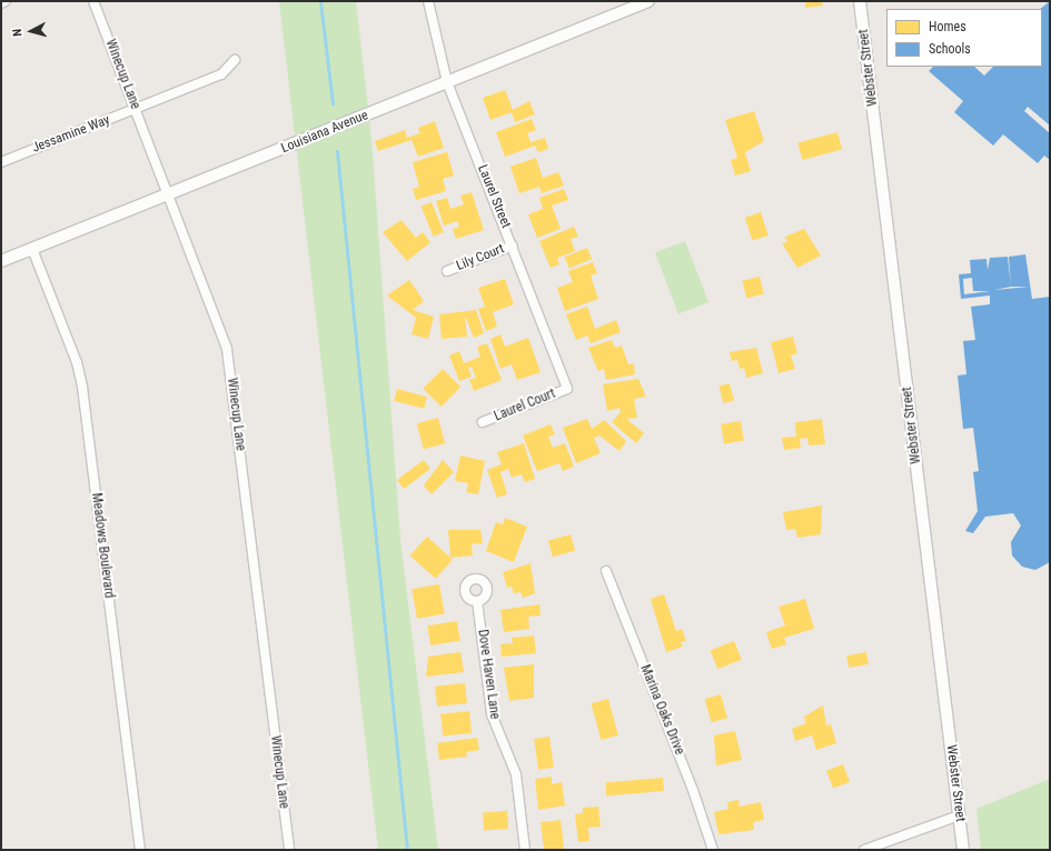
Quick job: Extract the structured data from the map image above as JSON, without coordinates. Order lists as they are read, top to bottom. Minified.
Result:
{"streets":{"street":["Webster Street","Winecup Lane","Louisiana Avenue","Jessamine Way","Laurel Street","Lily Court","Laurel Court","Meadows Boulevard","Dove Haven Lane","Marina Oaks Drive"]},"crossings":[["Winecup Lane","Louisiana Avenue"],["Winecup Lane","Jessamine Way"],["Louisiana Avenue","Laurel Street"],["Louisiana Avenue","Meadows Boulevard"],["Laurel Street","Lily Court"],["Laurel Street","Laurel Court"]],"legend":["Homes","Schools"],"north":"left"}
